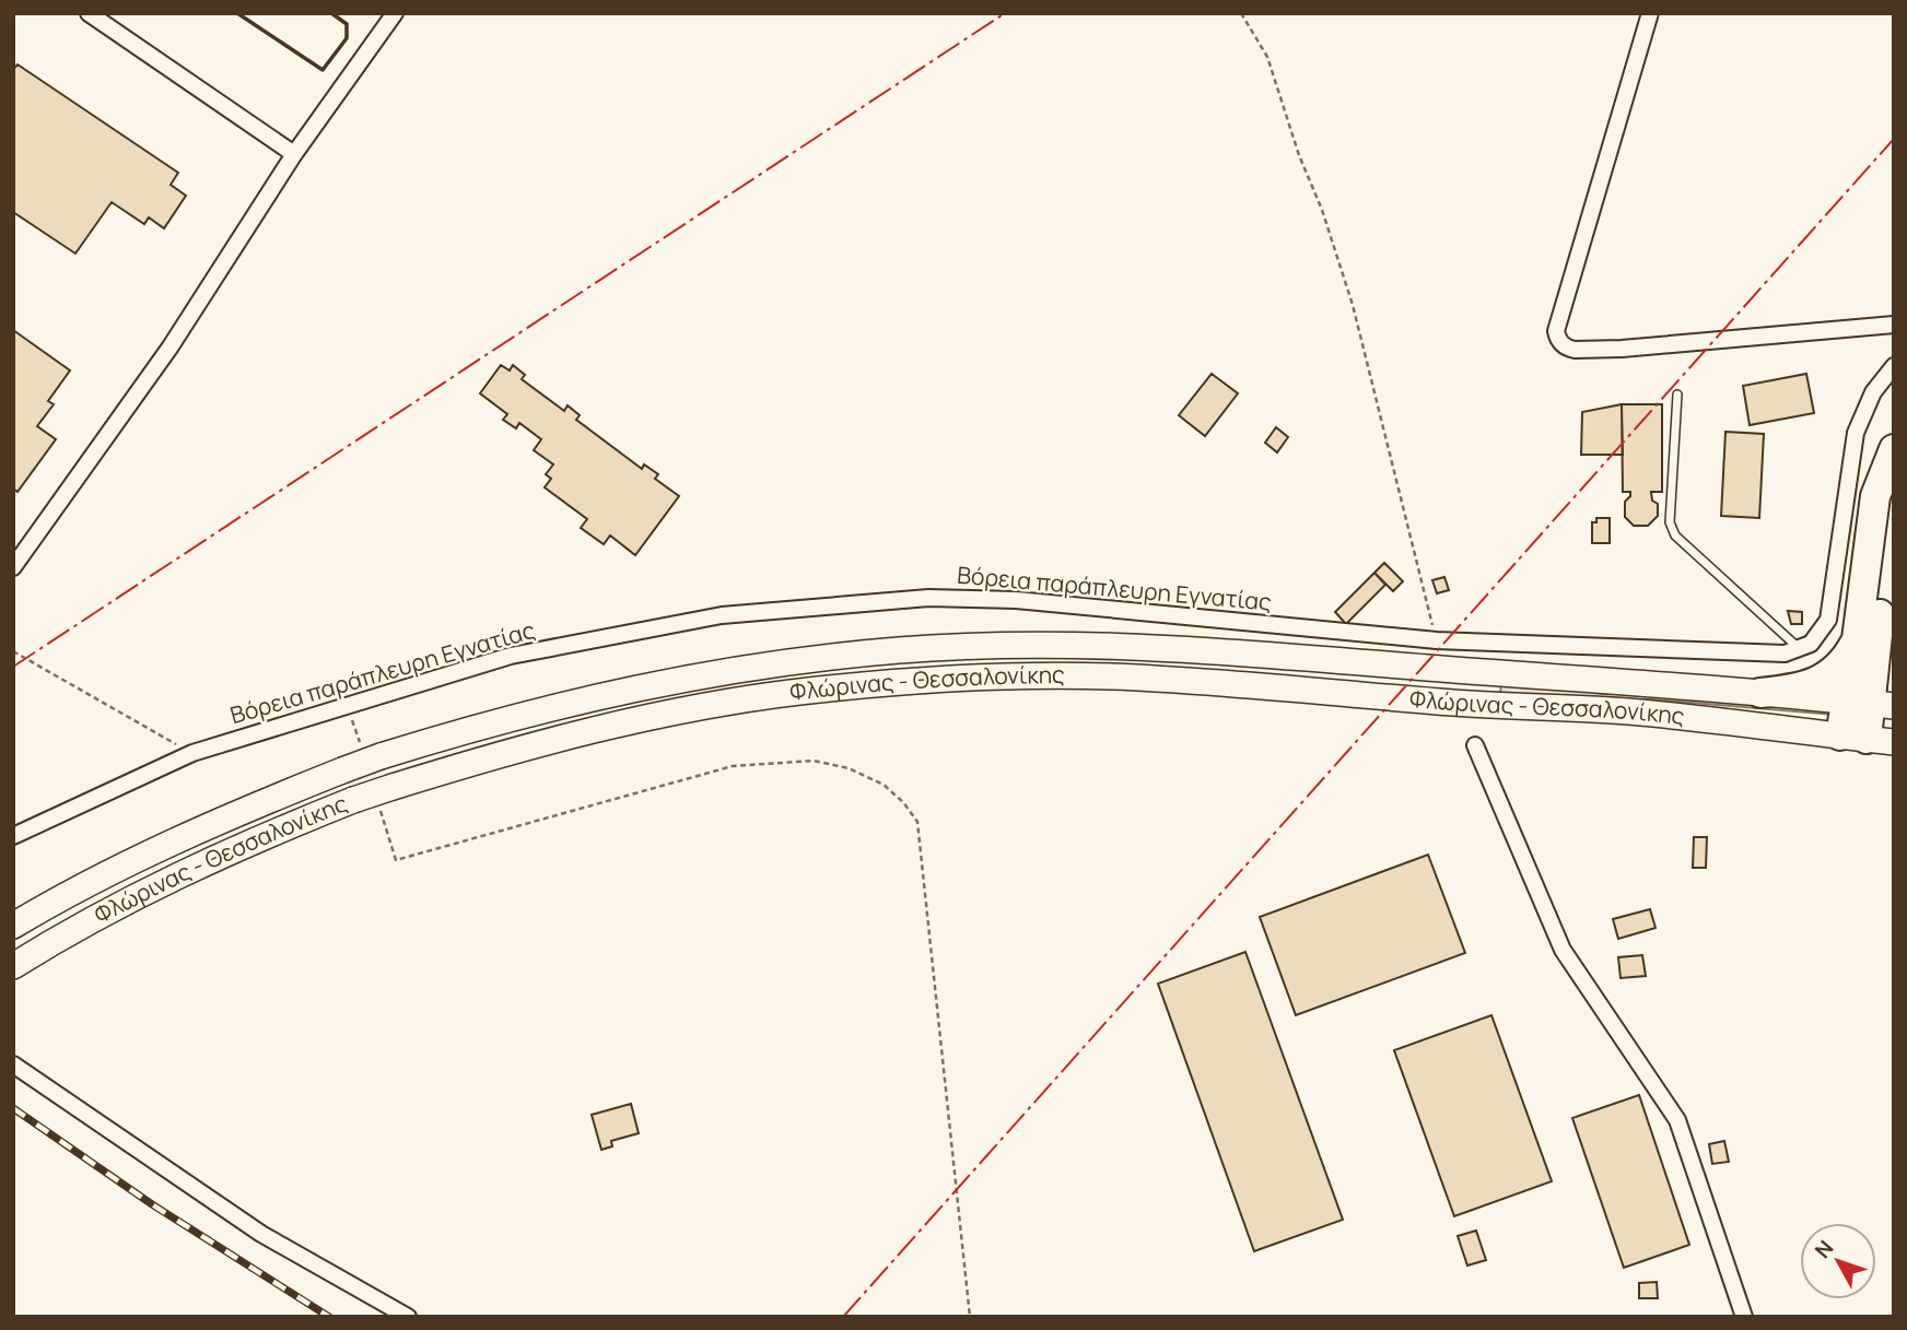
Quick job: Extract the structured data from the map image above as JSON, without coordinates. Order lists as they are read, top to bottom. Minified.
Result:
{"streets":{"main road":["Φλώρινας - Θεσσαλονίκης"],"street":["Βόρεια παράπλευρη Εγνατίας"]},"north":"top left"}
